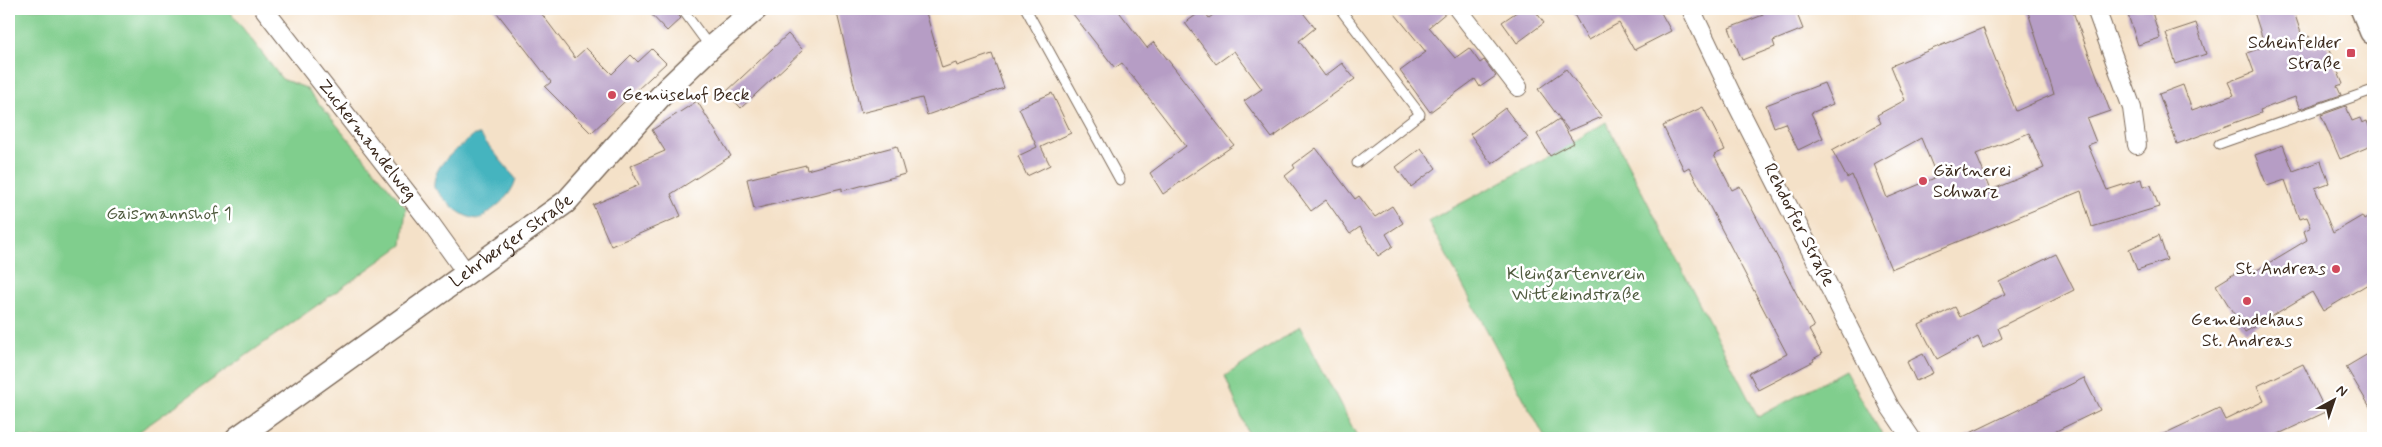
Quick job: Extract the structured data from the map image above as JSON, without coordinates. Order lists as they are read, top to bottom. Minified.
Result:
{"streets":{"street":["Zuckermandelweg","Rehdorfer Straße","Lehrberger Straße"]},"crossings":[["Zuckermandelweg","Lehrberger Straße"]],"parks":["Gaismannshof 1","Kleingartenverein Wittekindstraße"],"places":{"transit":["Scheinfelder Straße"],"other":["Gemüsehof Beck","Gärtnerei Schwarz","St. Andreas","Gemeindehaus St. Andreas"]},"north":"top right"}
